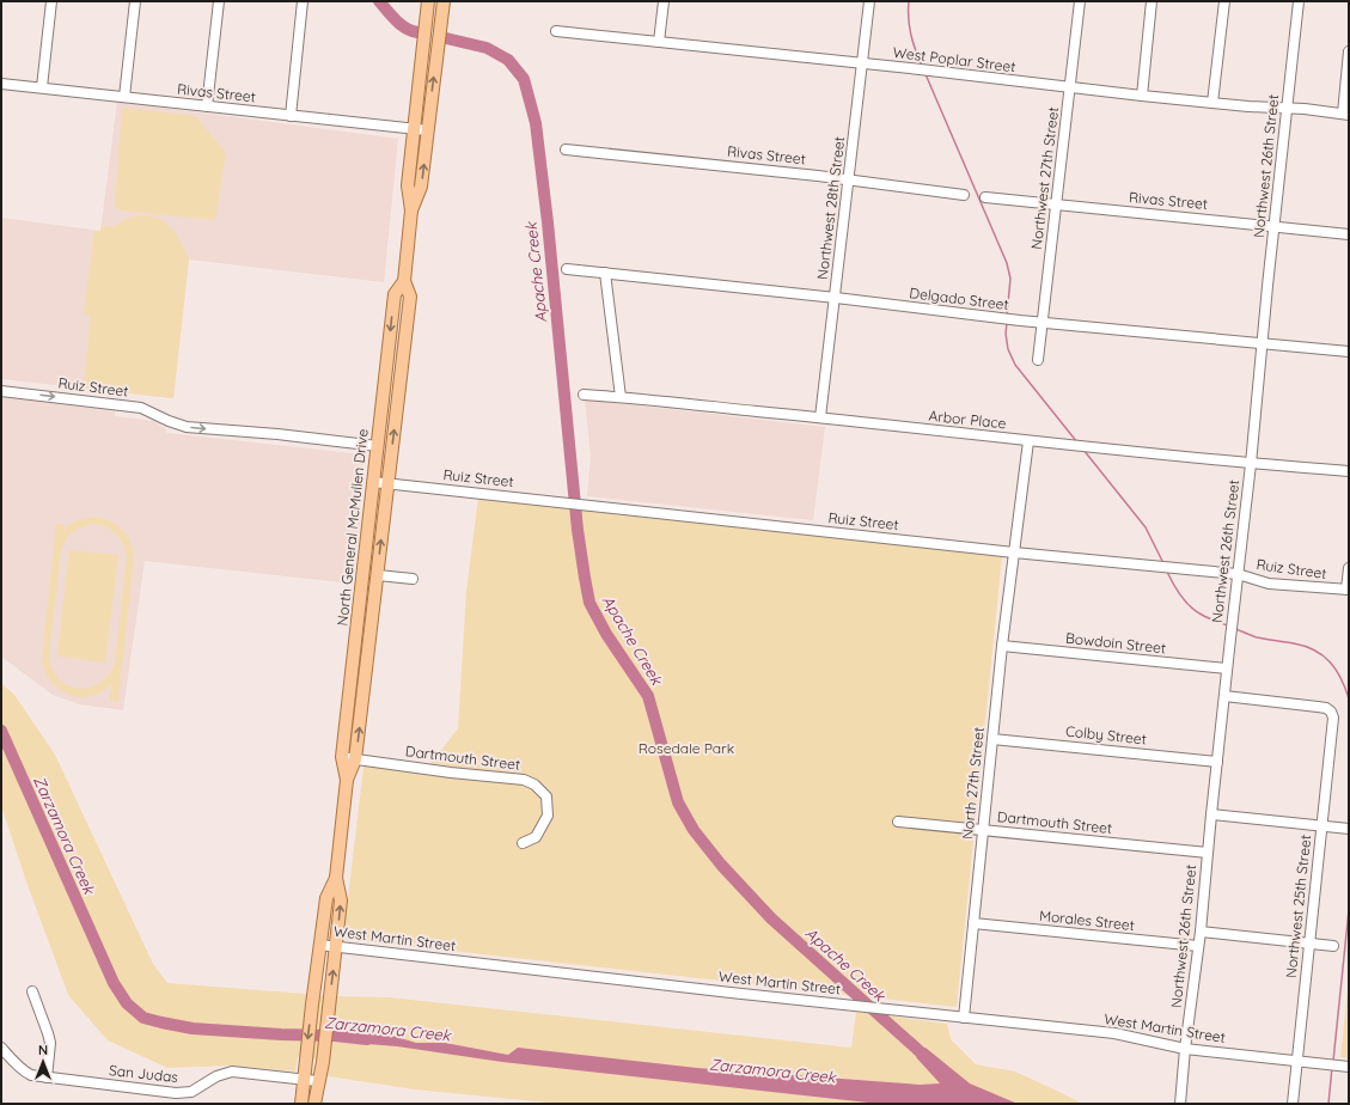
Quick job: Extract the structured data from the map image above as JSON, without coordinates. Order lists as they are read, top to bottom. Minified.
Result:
{"streets":{"main road":["North General McMullen Drive"],"street":["West Poplar Street","Rivas Street","Northwest 26th Street","Northwest 27th Street","Northwest 28th Street","Delgado Street","Ruiz Street","Arbor Place","Bowdoin Street","Colby Street","Dartmouth Street","North 27th Street","Northwest 25th Street","Morales Street","West Martin Street","San Judas"]},"crossings":[["West Poplar Street","Northwest 26th Street"],["West Poplar Street","Northwest 27th Street"],["West Poplar Street","Northwest 28th Street"],["Rivas Street","Northwest 26th Street"],["Rivas Street","Northwest 27th Street"],["Rivas Street","Northwest 28th Street"],["Rivas Street","North General McMullen Drive"],["Northwest 26th Street","Delgado Street"],["Northwest 26th Street","Ruiz Street"],["Northwest 26th Street","Arbor Place"],["Northwest 26th Street","Bowdoin Street"],["Northwest 26th Street","Colby Street"],["Northwest 26th Street","Dartmouth Street"],["Northwest 26th Street","Northwest 25th Street"],["Northwest 26th Street","Morales Street"],["Northwest 26th Street","West Martin Street"],["Northwest 27th Street","Delgado Street"],["Northwest 28th Street","Delgado Street"],["Northwest 28th Street","Arbor Place"],["Ruiz Street","North General McMullen Drive"],["Ruiz Street","North 27th Street"],["North General McMullen Drive","Dartmouth Street"],["North General McMullen Drive","West Martin Street"],["North General McMullen Drive","San Judas"],["Bowdoin Street","North 27th Street"],["Colby Street","North 27th Street"],["Dartmouth Street","North 27th Street"],["North 27th Street","Morales Street"],["North 27th Street","West Martin Street"],["Northwest 25th Street","West Martin Street"]],"water":["Apache Creek","Zarzamora Creek"],"parks":["Rosedale Park"],"north":"top"}
